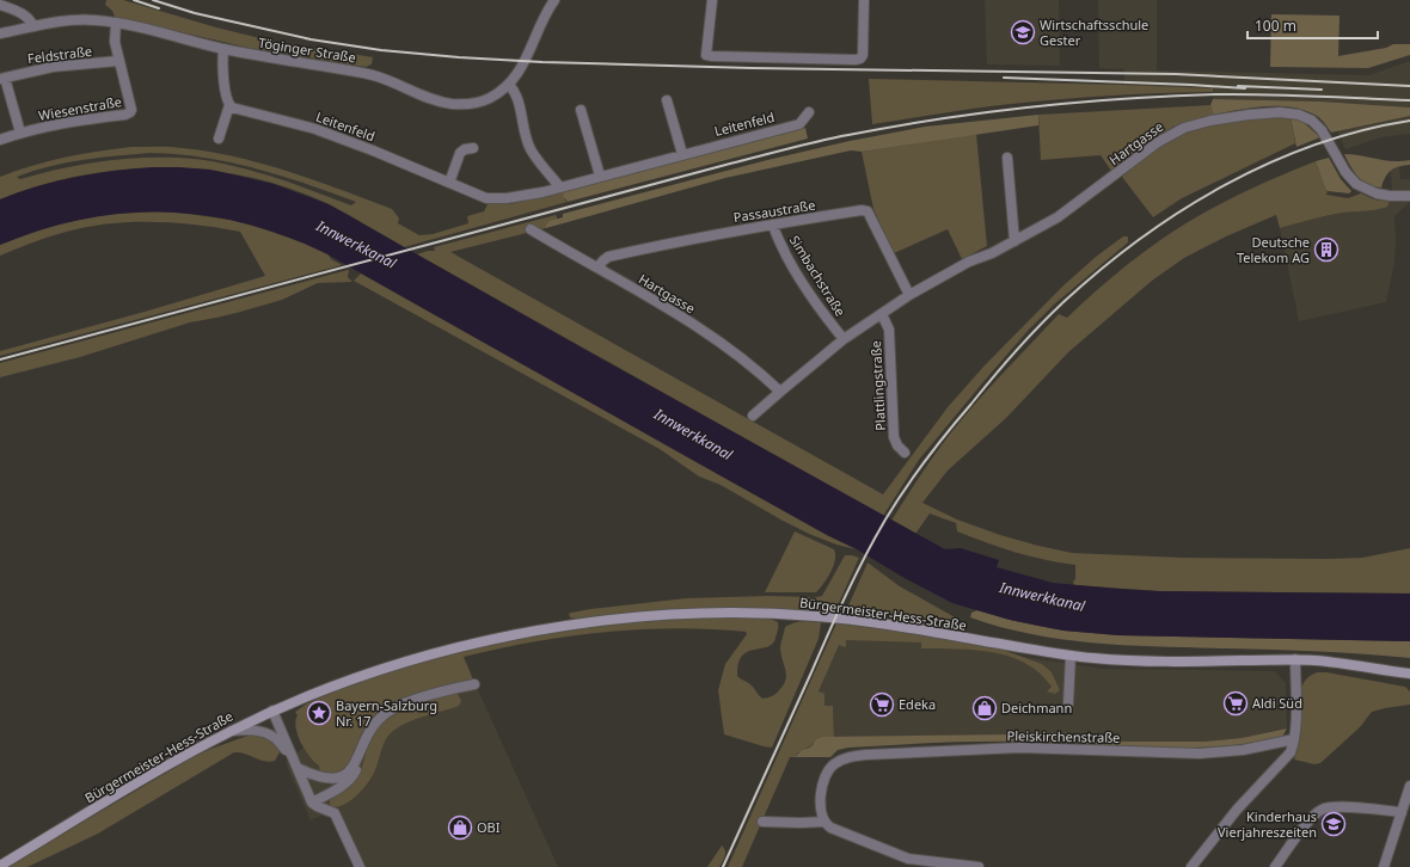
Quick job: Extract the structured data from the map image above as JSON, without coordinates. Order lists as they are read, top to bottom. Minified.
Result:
{"streets":{"main road":["Bürgermeister-Hess-Straße"],"street":["Töginger Straße","Feldstraße","Wiesenstraße","Leitenfeld","Hartgasse","Passaustraße","Simbachstraße","Plattlingstraße","Pleiskirchenstraße"]},"crossings":[["Töginger Straße","Wiesenstraße"],["Feldstraße","Wiesenstraße"],["Hartgasse","Passaustraße"],["Hartgasse","Simbachstraße"],["Hartgasse","Plattlingstraße"],["Passaustraße","Simbachstraße"]],"water":["Innwerkkanal"],"places":{"school or university":["Wirtschaftsschule Gester","Kinderhaus Vierjahreszeiten"],"building":["Deutsche Telekom AG"],"supermarket":["Aldi Süd","Edeka"],"shop":["Deichmann","OBI"],"place":["Bayern-Salzburg Nr. 17"]},"scale_bar":"100 m"}
